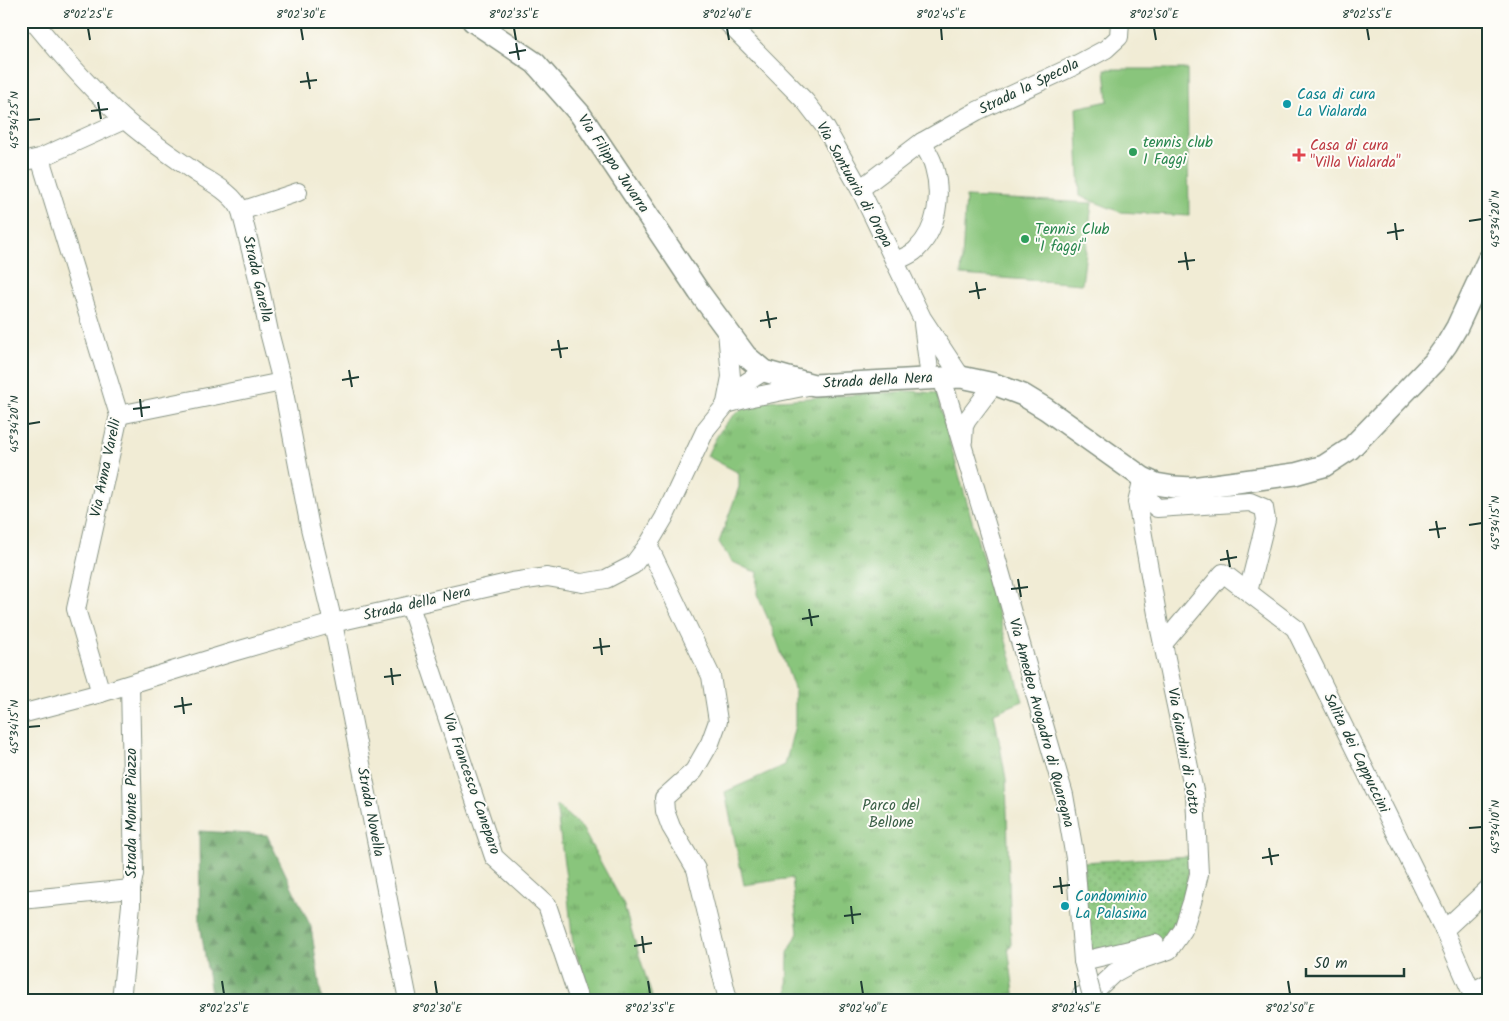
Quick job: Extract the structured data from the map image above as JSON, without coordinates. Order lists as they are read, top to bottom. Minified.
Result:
{"streets":{"main road":["Via Filippo Juvarra","Strada della Nera"],"street":["Strada la Specola","Via Santuario di Oropa","Strada Garella","Via Anna Varelli","Via Amedeo Avogadro di Quaregna","Via Giardini di Sotto","Salita dei Cappuccini","Via Francesco Caneparo","Strada Novella","Strada Monte Piazzo"]},"crossings":[["Strada la Specola","Via Santuario di Oropa"],["Via Filippo Juvarra","Strada della Nera"],["Via Santuario di Oropa","Strada della Nera"],["Via Santuario di Oropa","Via Amedeo Avogadro di Quaregna"],["Strada Garella","Strada della Nera"],["Strada Garella","Strada Novella"],["Strada della Nera","Via Anna Varelli"],["Strada della Nera","Via Amedeo Avogadro di Quaregna"],["Strada della Nera","Via Giardini di Sotto"],["Strada della Nera","Via Francesco Caneparo"],["Strada della Nera","Strada Novella"],["Strada della Nera","Strada Monte Piazzo"],["Via Amedeo Avogadro di Quaregna","Via Giardini di Sotto"],["Via Giardini di Sotto","Salita dei Cappuccini"]],"parks":["Parco del Bellone"],"places":{"other":["Casa di cura La Vialarda","tennis club I Faggi","Tennis Club \"I faggi\"","Condominio La Palasina"],"health":["Casa di cura \"Villa Vialarda\""]},"scale_bar":"50 m","coordinates":["8°02'25\"E","8°02'30\"E","8°02'35\"E","8°02'40\"E","8°02'45\"E","8°02'50\"E","8°02'55\"E","45°34'25\"N","45°34'20\"N","45°34'15\"N","45°34'10\"N"]}
